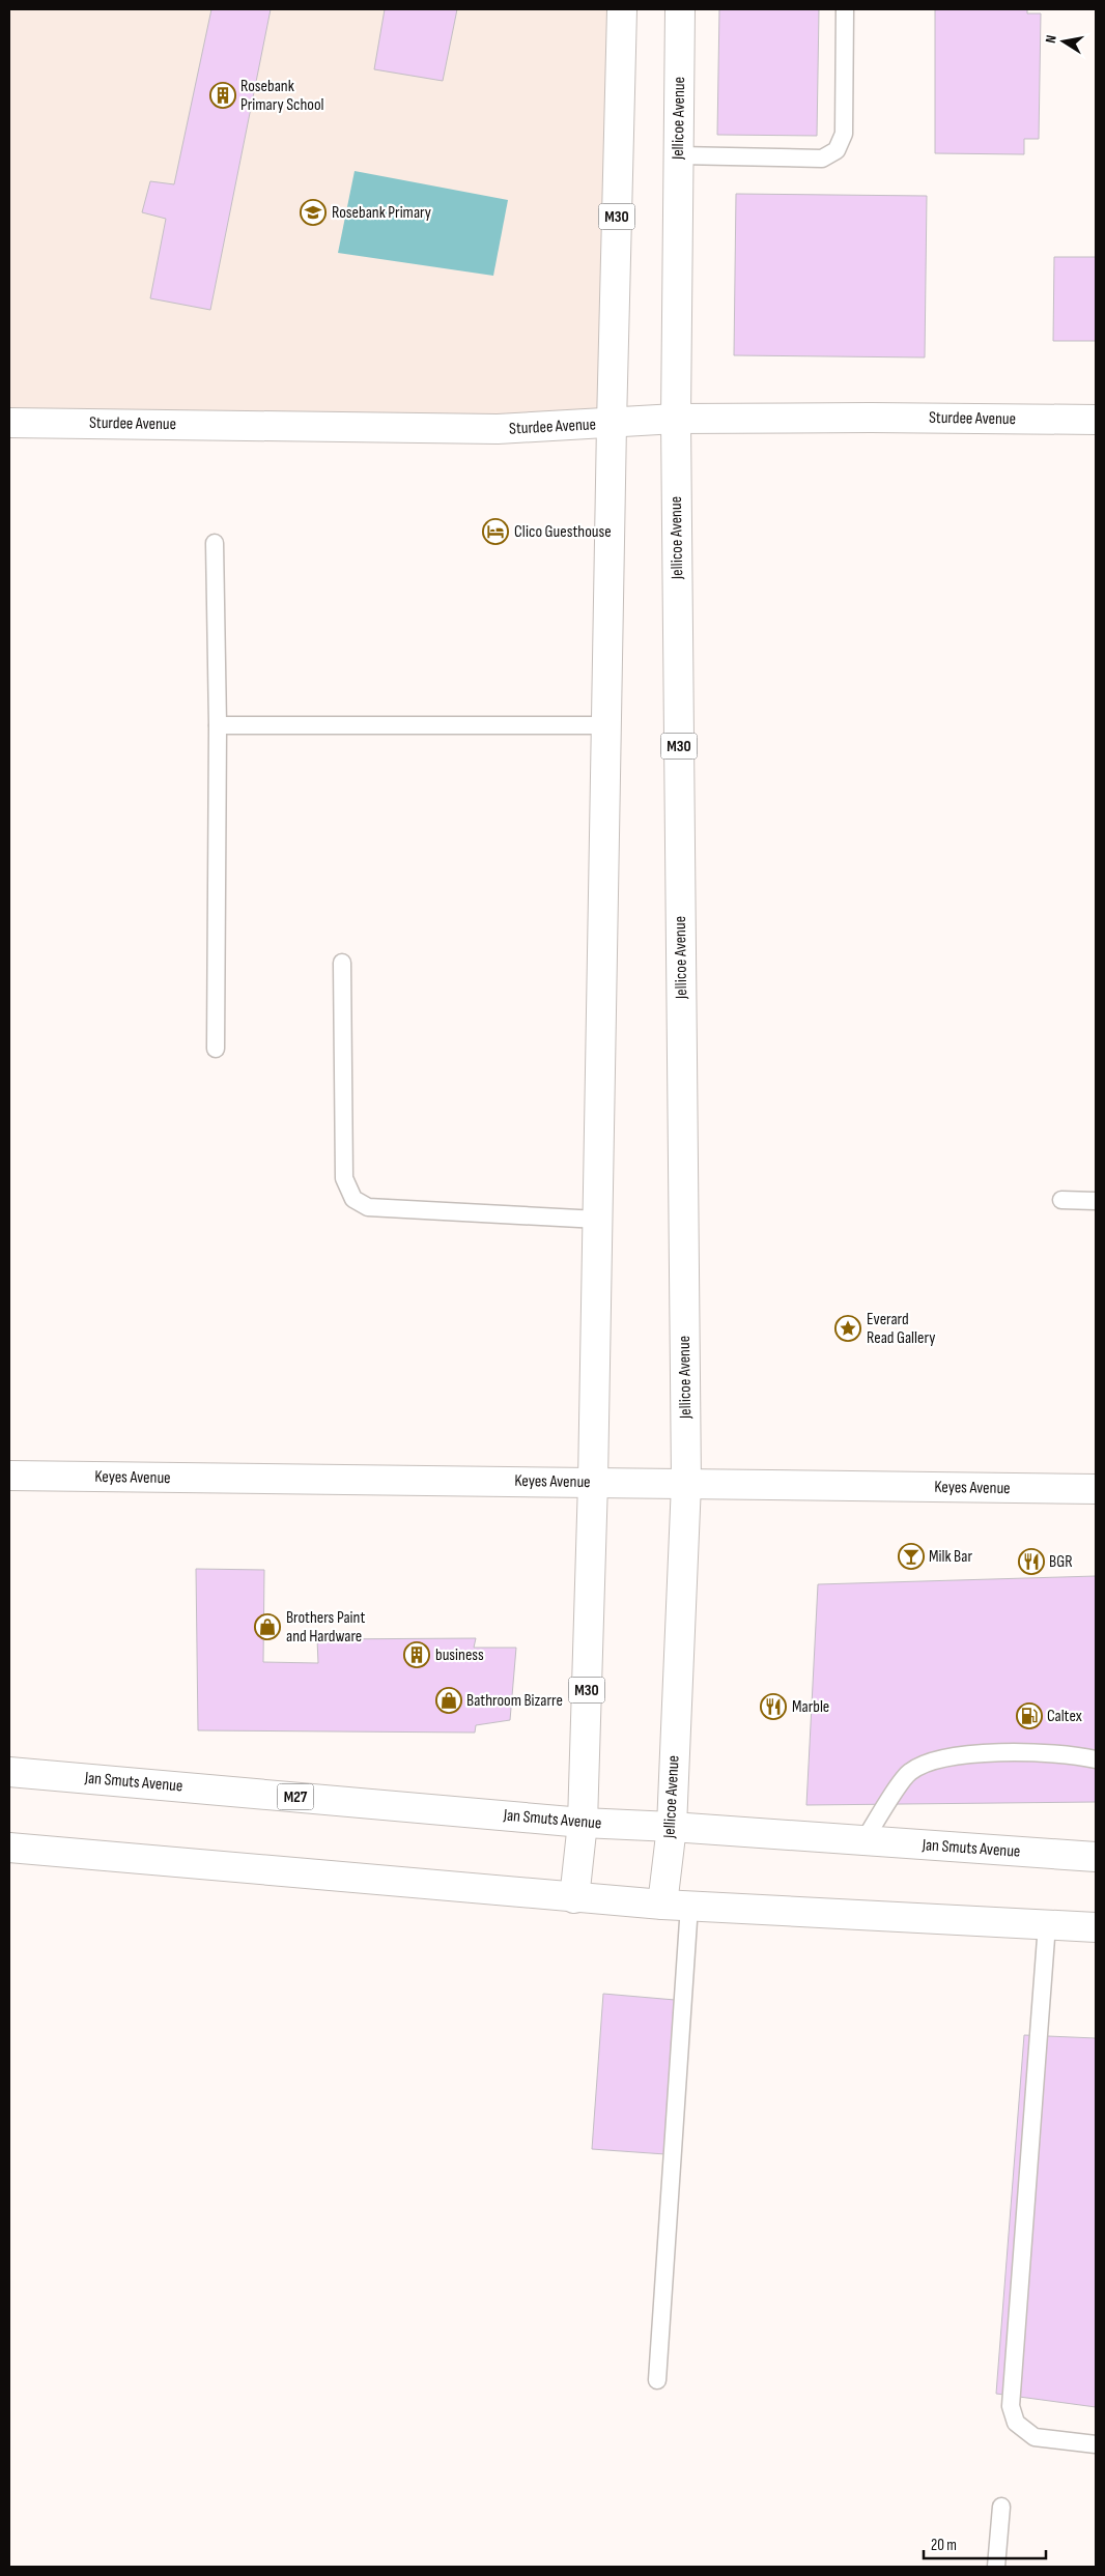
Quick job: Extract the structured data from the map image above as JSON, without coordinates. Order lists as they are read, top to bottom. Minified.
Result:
{"streets":{"main road":["Jellicoe Avenue","M30","Sturdee Avenue","Keyes Avenue","Jan Smuts Avenue","M27"]},"crossings":[["Jellicoe Avenue","Sturdee Avenue"],["Jellicoe Avenue","Keyes Avenue"],["Jellicoe Avenue","Jan Smuts Avenue"],["M30","Sturdee Avenue"],["M30","Keyes Avenue"],["M30","Jan Smuts Avenue"]],"places":{"building":["Rosebank Primary School","business"],"school or university":["Rosebank Primary"],"hotel":["Clico Guesthouse"],"place":["Everard Read Gallery"],"bar":["Milk Bar"],"restaurant":["BGR","Marble"],"shop":["Brothers Paint and Hardware","Bathroom Bizarre"],"fuel station":["Caltex"]},"scale_bar":"20 m","north":"left"}
